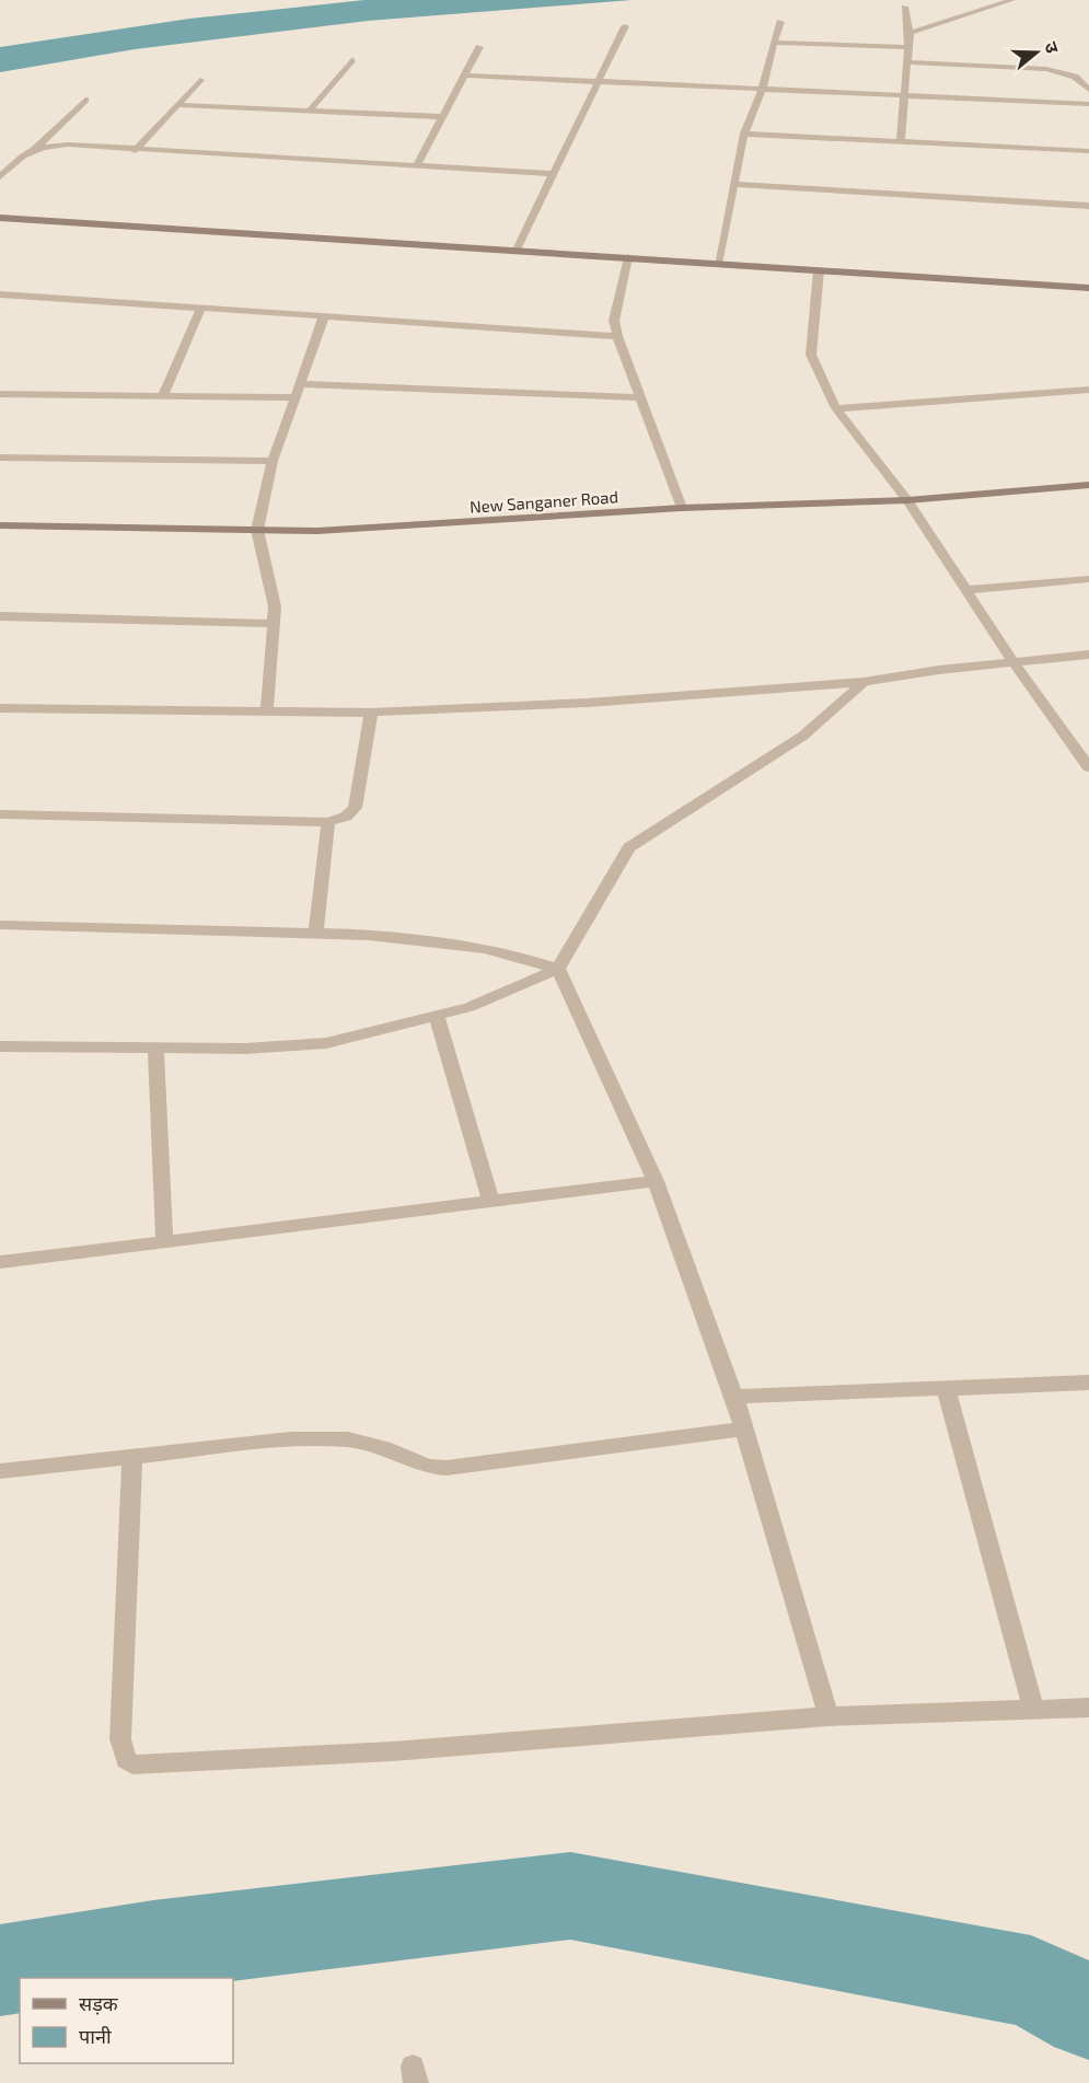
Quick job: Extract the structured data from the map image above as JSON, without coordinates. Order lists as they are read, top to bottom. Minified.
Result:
{"streets":{"street":["New Sanganer Road"]},"legend":["सड़क","पानी"],"north":"right"}
